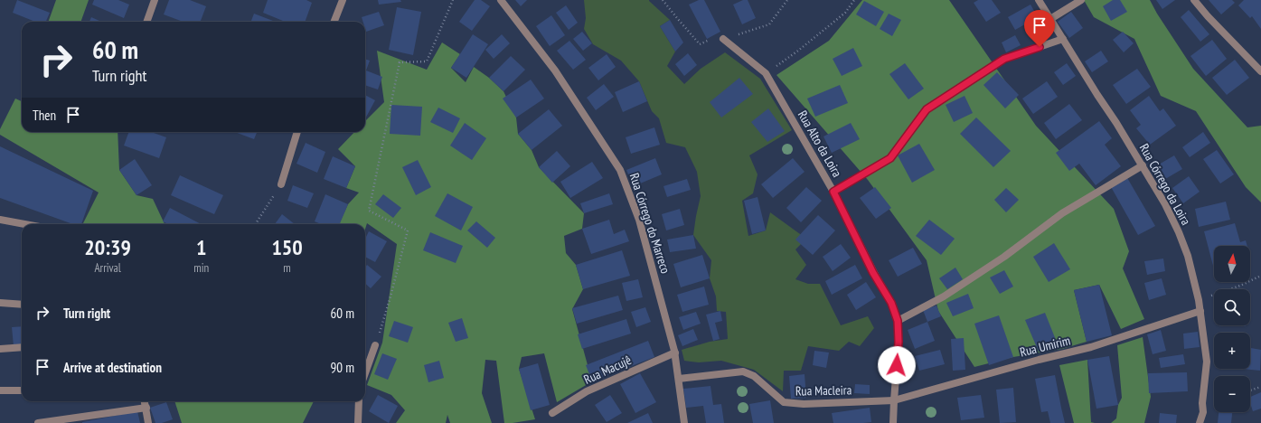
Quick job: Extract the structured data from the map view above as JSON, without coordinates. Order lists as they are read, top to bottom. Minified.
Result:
{"streets":{"street":["Rua Alto da Loira","Rua Córrego da Loira","Rua Córrego do Marreco","Rua Umirim","Rua Macujê","Rua Macleira"]},"crossings":[["Rua Alto da Loira","Rua Umirim"],["Rua Alto da Loira","Rua Macleira"],["Rua Córrego da Loira","Rua Umirim"],["Rua Córrego do Marreco","Rua Macujê"],["Rua Córrego do Marreco","Rua Macleira"],["Rua Umirim","Rua Macleira"]],"north":"top","page":{"turn":["60 m","Turn right"],"then":"Then","eta":["20:39","Arrival","1","min","150","m"],"map_buttons":["+","−"],"list":[{"name":"Turn right","value":"60 m"},{"name":"Arrive at destination","value":"90 m"}]}}
